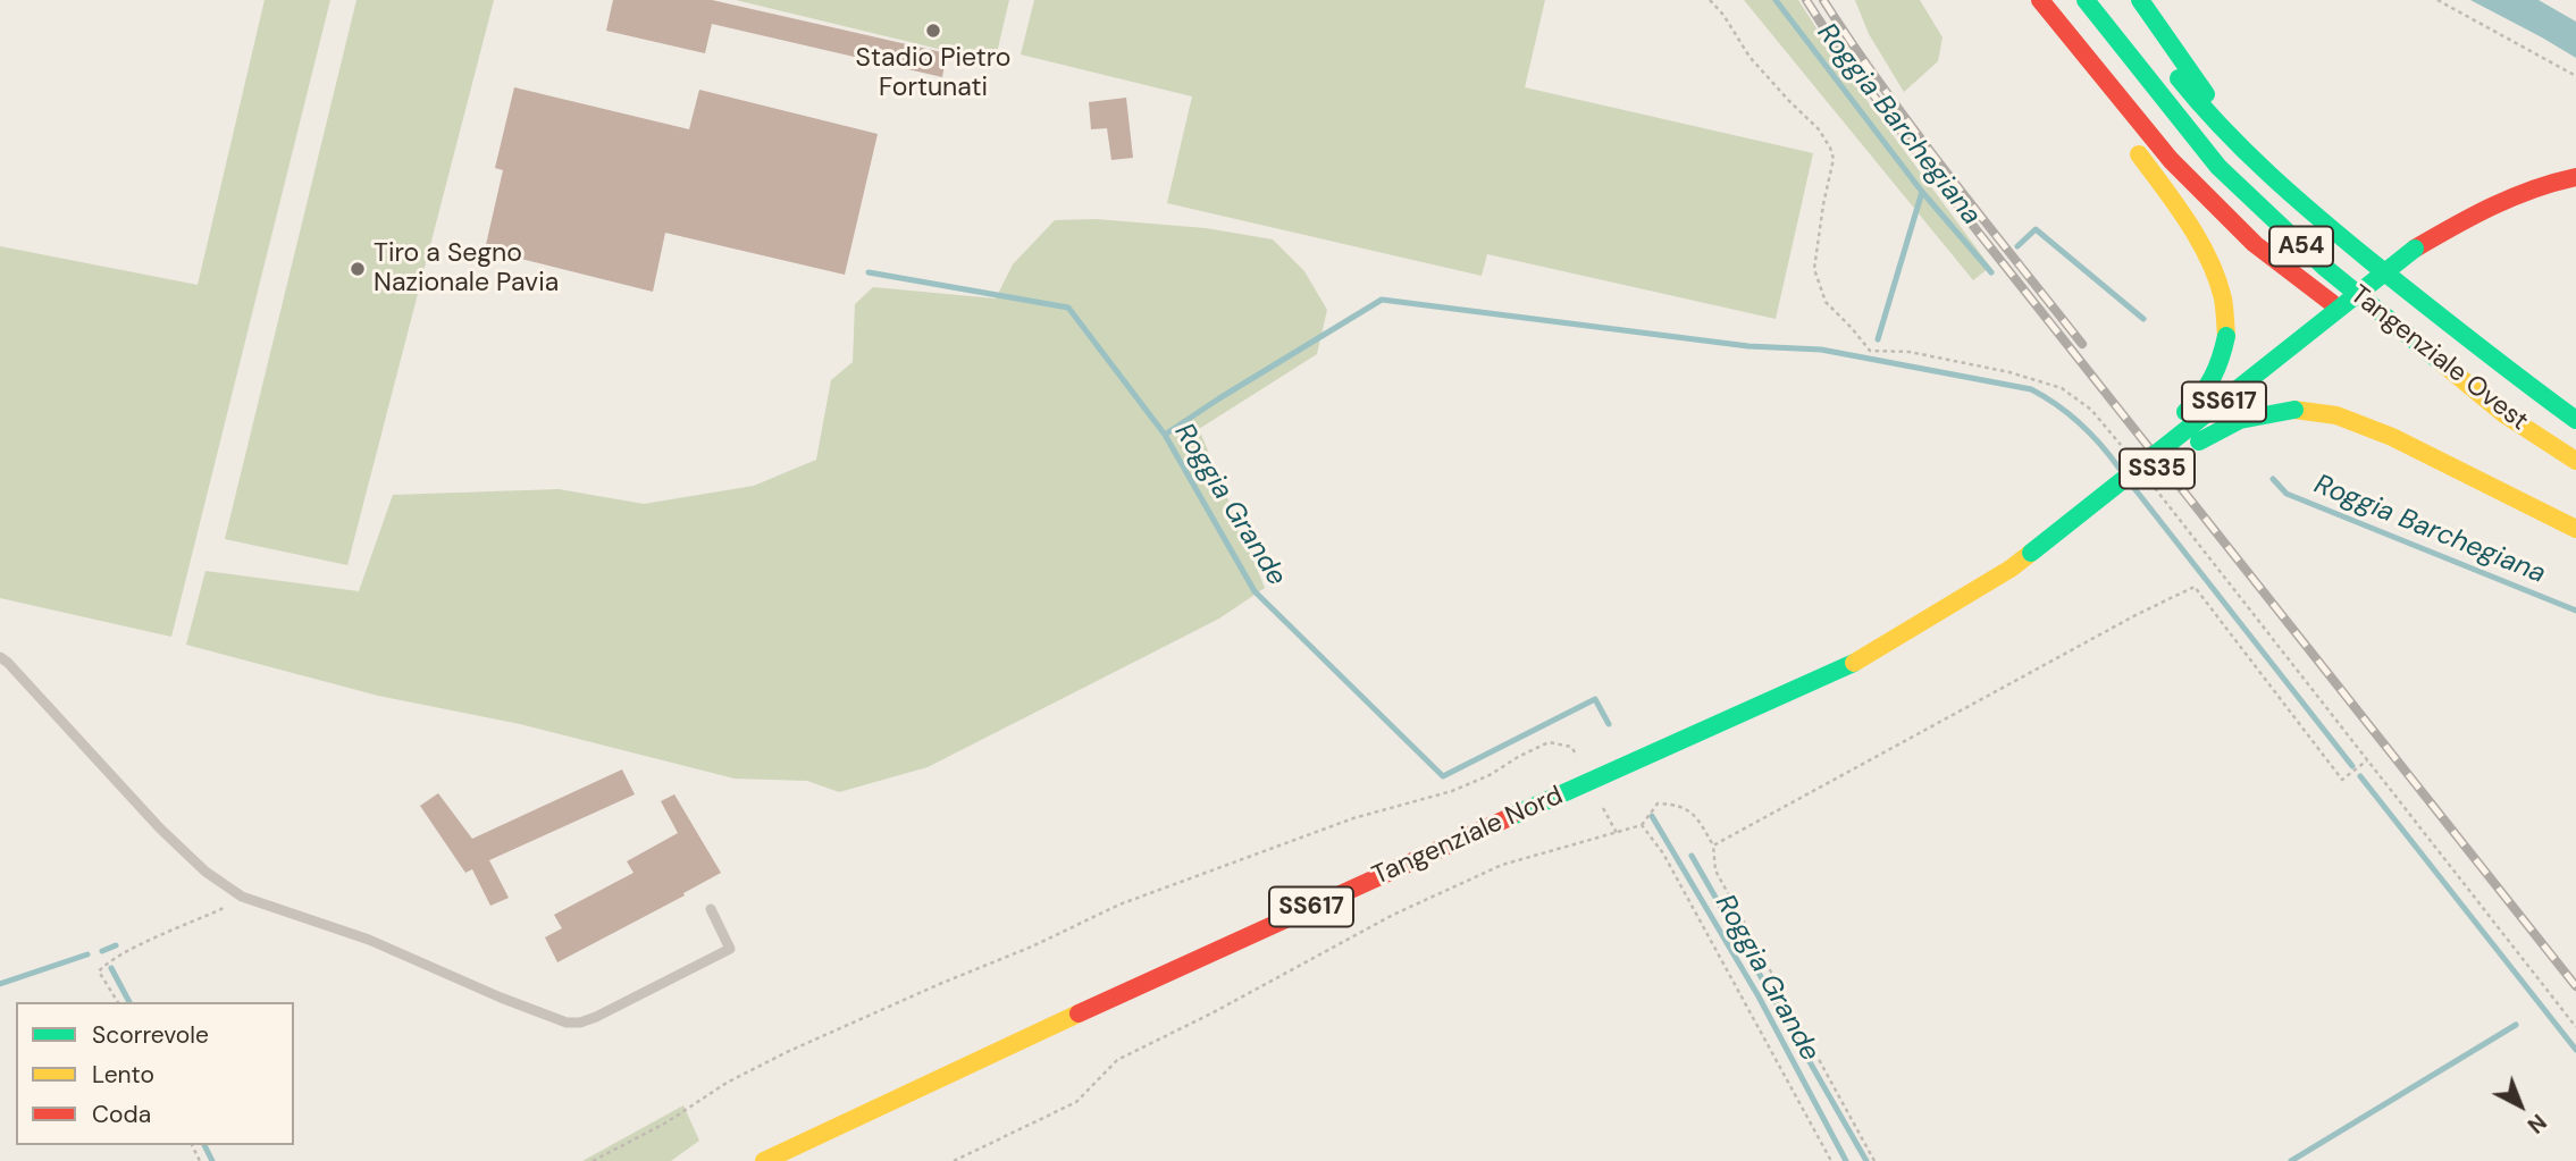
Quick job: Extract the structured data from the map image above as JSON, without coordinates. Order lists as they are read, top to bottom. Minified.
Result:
{"streets":{"highway":["A54","Tangenziale Ovest","SS617","SS35","Tangenziale Nord"]},"crossings":[["SS617","SS35"],["SS617","Tangenziale Nord"],["SS35","Tangenziale Nord"]],"water":["Roggia Barchegiana","Roggia Grande"],"places":["Stadio Pietro Fortunati","Tiro a Segno Nazionale Pavia"],"legend":["Scorrevole","Lento","Coda"],"north":"bottom right"}
